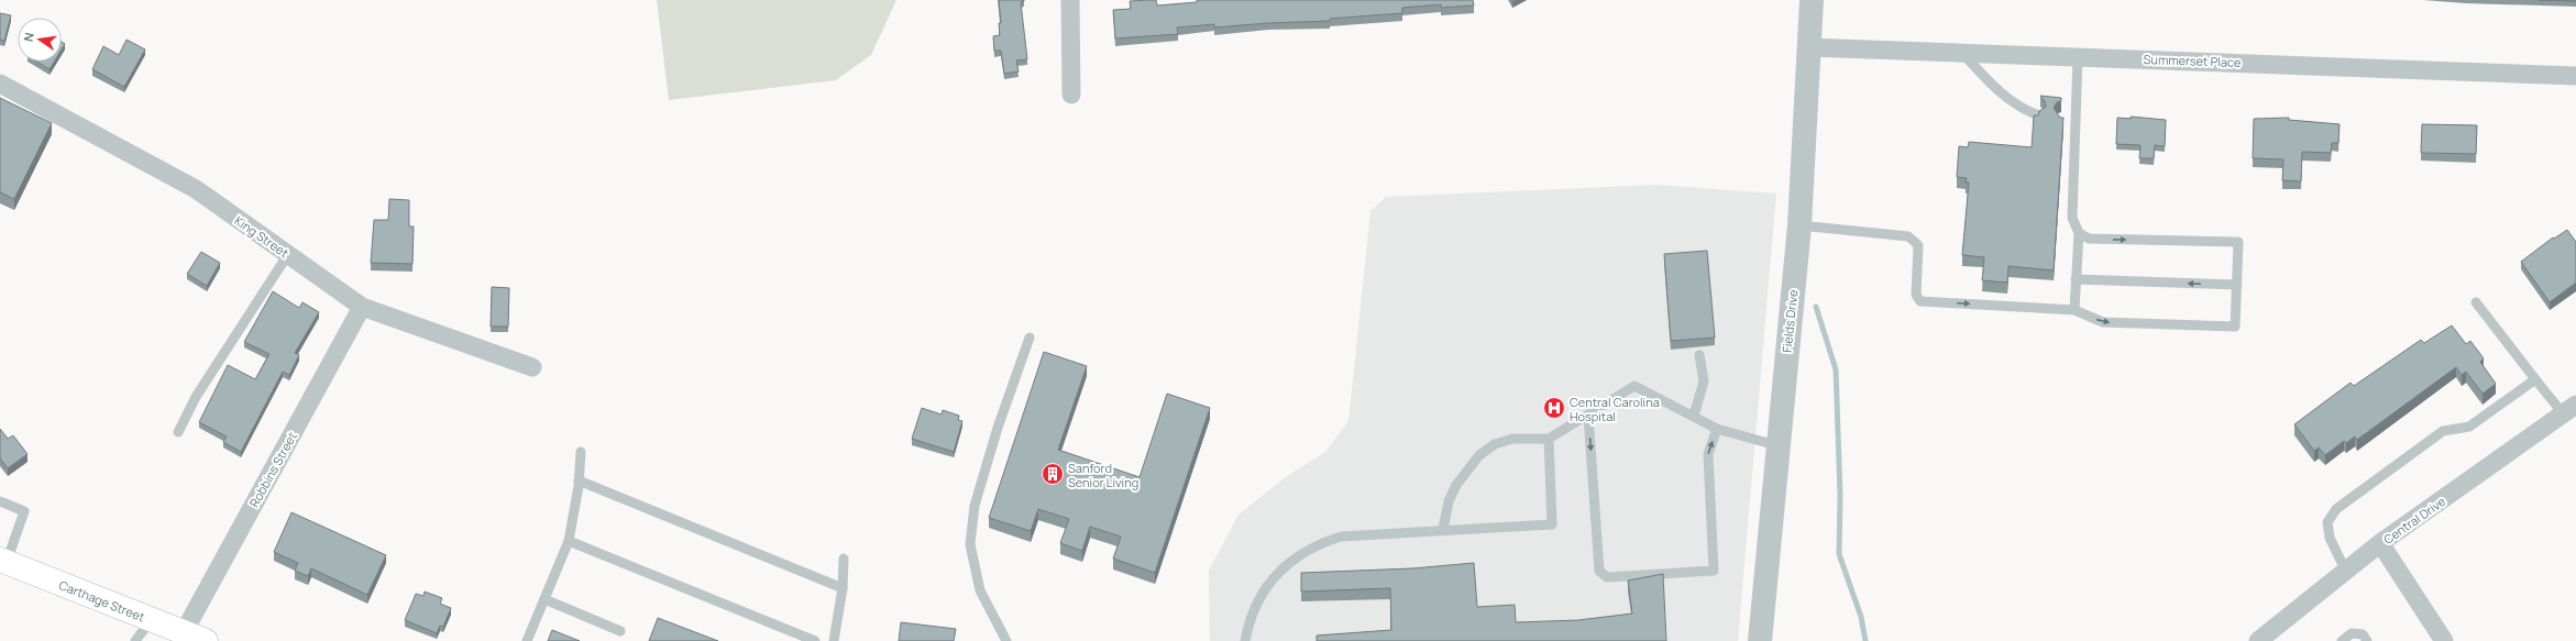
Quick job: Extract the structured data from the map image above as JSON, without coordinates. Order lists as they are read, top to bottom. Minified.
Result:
{"streets":{"main road":["Carthage Street"],"street":["Summerset Place","King Street","Fields Drive","Robbins Street","Central Drive"]},"crossings":[["Summerset Place","Fields Drive"],["King Street","Robbins Street"],["Robbins Street","Carthage Street"]],"places":{"hospital":["Central Carolina Hospital"],"building":["Sanford Senior Living"]},"north":"left"}
